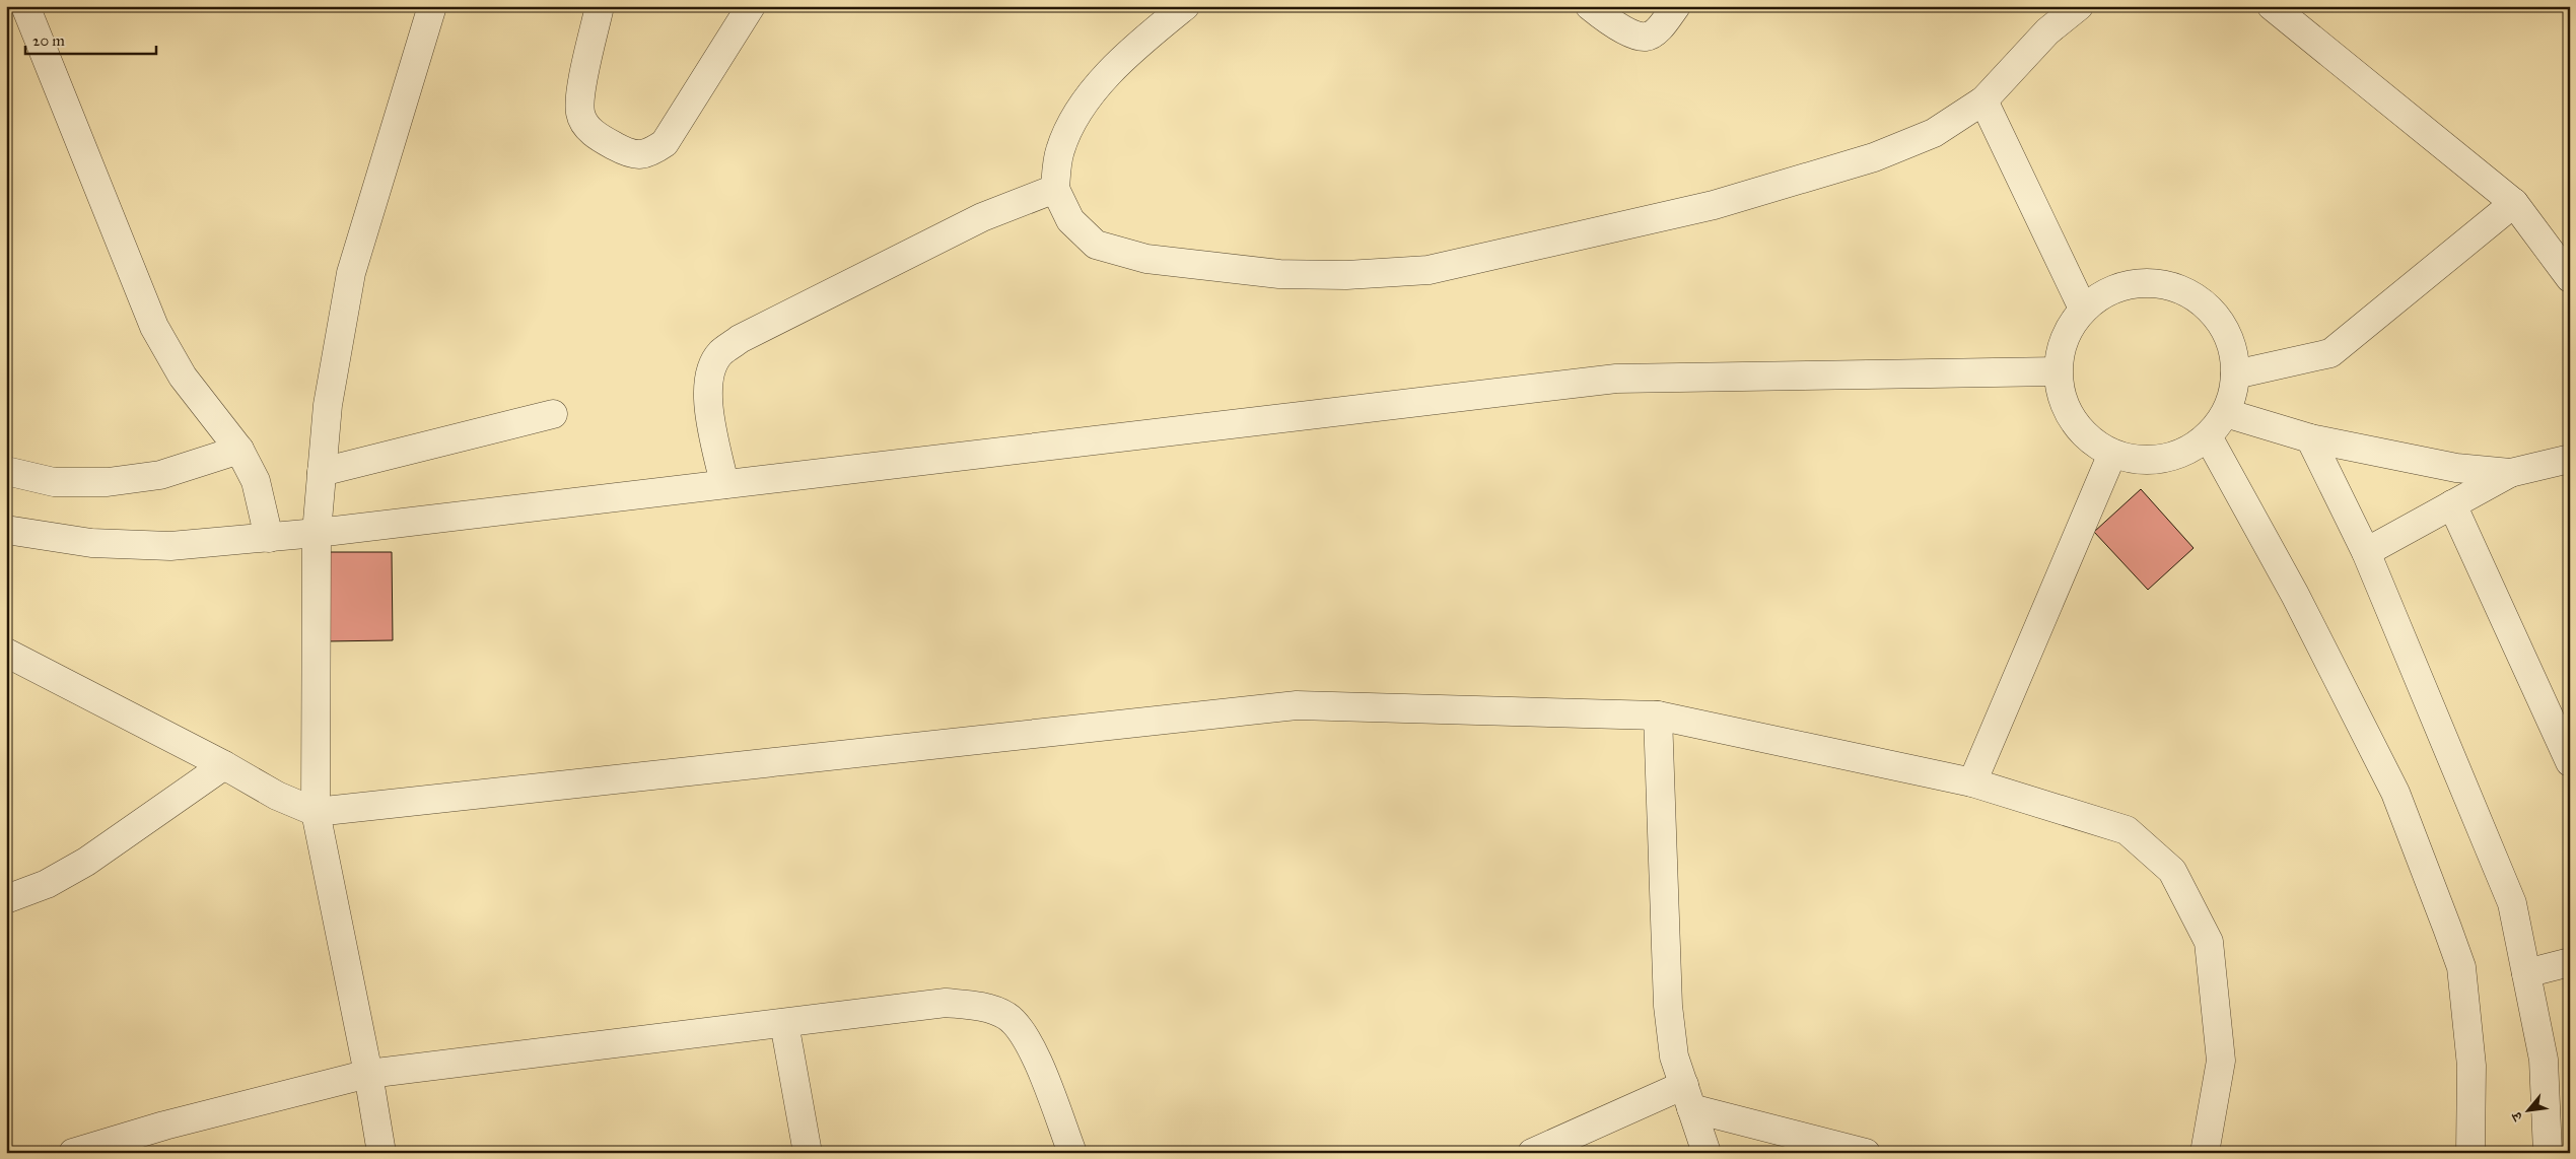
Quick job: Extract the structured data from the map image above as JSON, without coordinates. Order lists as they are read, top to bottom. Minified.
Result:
{"scale_bar":"20 m","north":"bottom left"}
